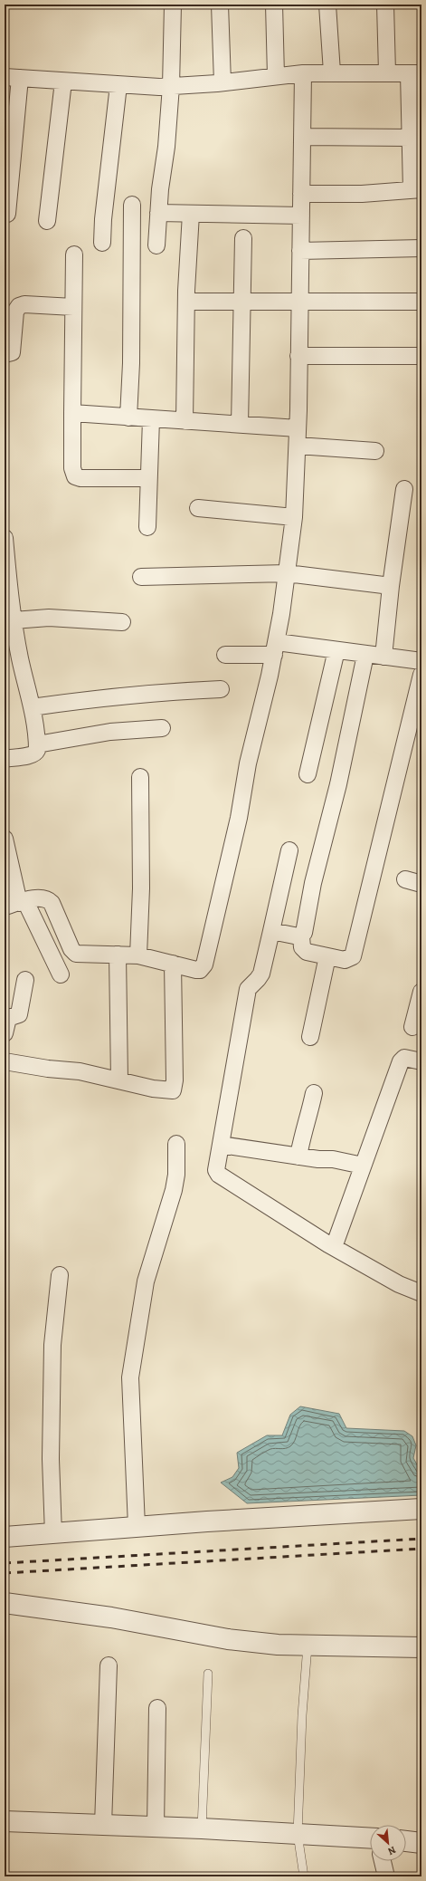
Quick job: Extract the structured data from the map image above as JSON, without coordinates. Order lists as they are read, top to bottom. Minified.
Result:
{"north":"bottom right"}
